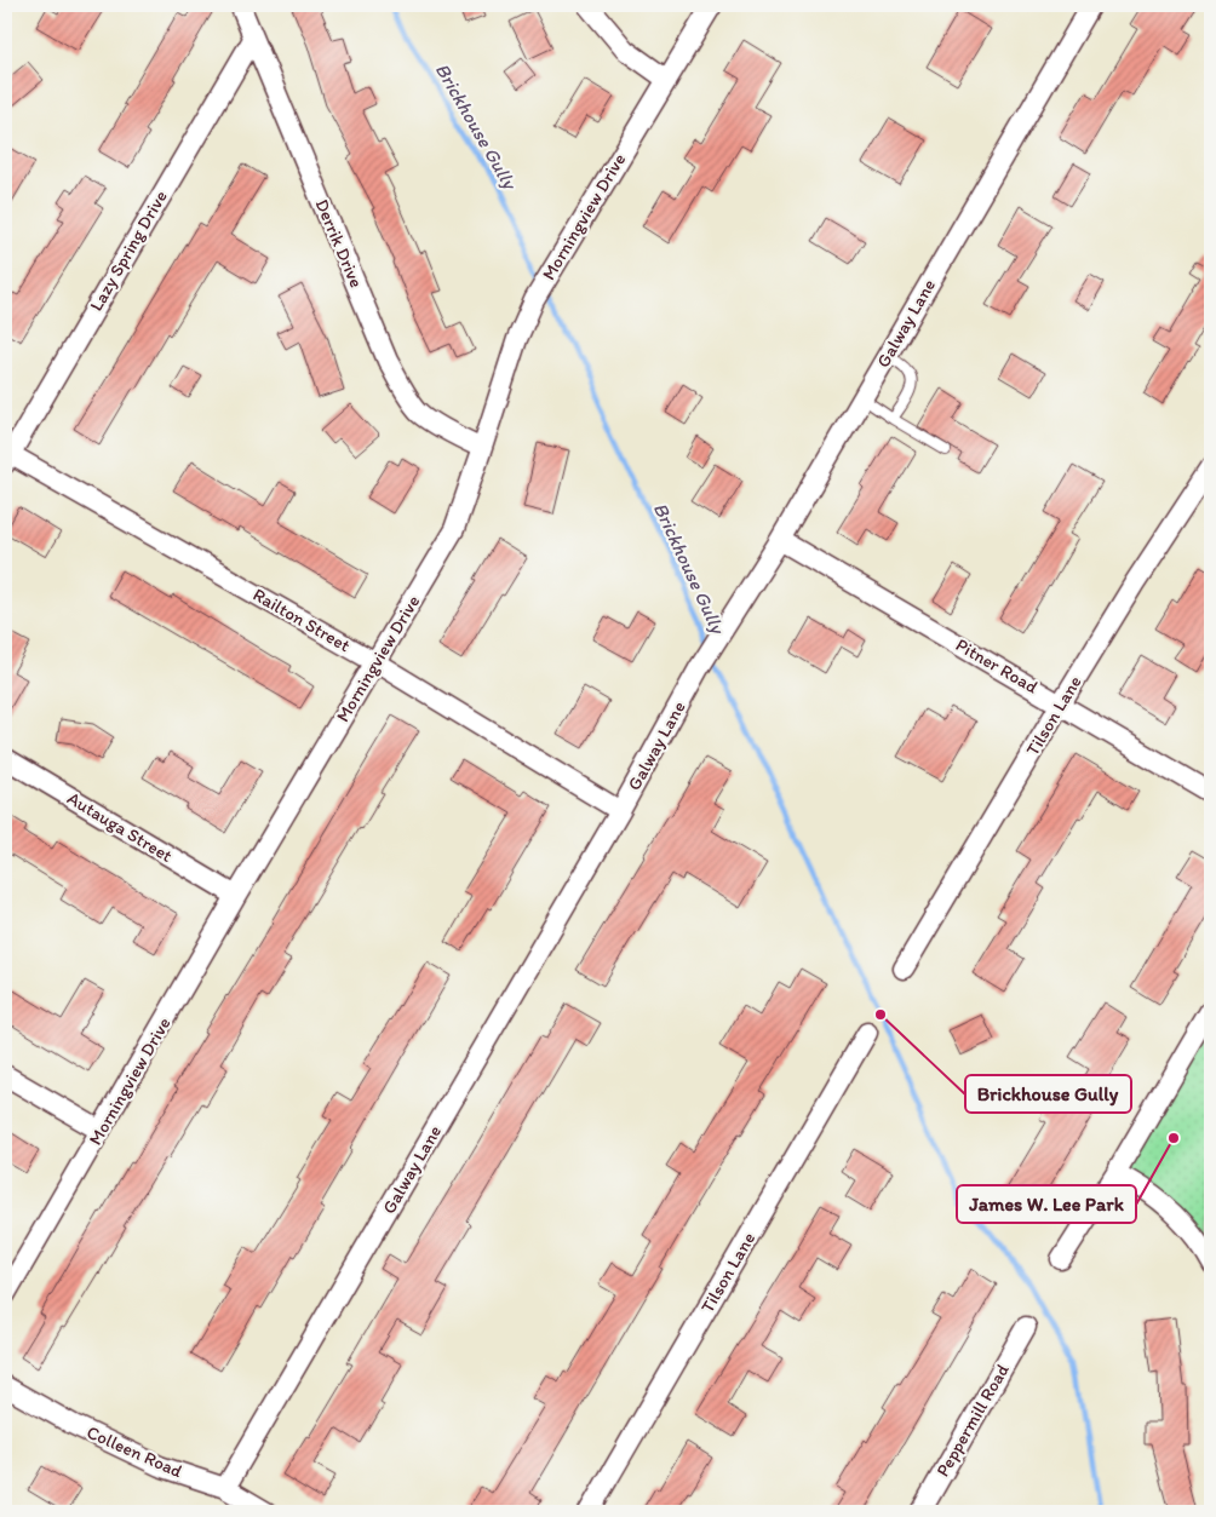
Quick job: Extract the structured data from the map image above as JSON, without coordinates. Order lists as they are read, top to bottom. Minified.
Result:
{"streets":{"street":["Morningview Drive","Derrik Drive","Lazy Spring Drive","Galway Lane","Railton Street","Pitner Road","Tilson Lane","Autauga Street","Peppermill Road","Colleen Road"]},"crossings":[["Morningview Drive","Derrik Drive"],["Morningview Drive","Railton Street"],["Morningview Drive","Autauga Street"],["Derrik Drive","Lazy Spring Drive"],["Lazy Spring Drive","Railton Street"],["Galway Lane","Railton Street"],["Galway Lane","Pitner Road"],["Galway Lane","Colleen Road"],["Pitner Road","Tilson Lane"]],"water":["Brickhouse Gully"],"places":["Brickhouse Gully","James W. Lee Park"]}
